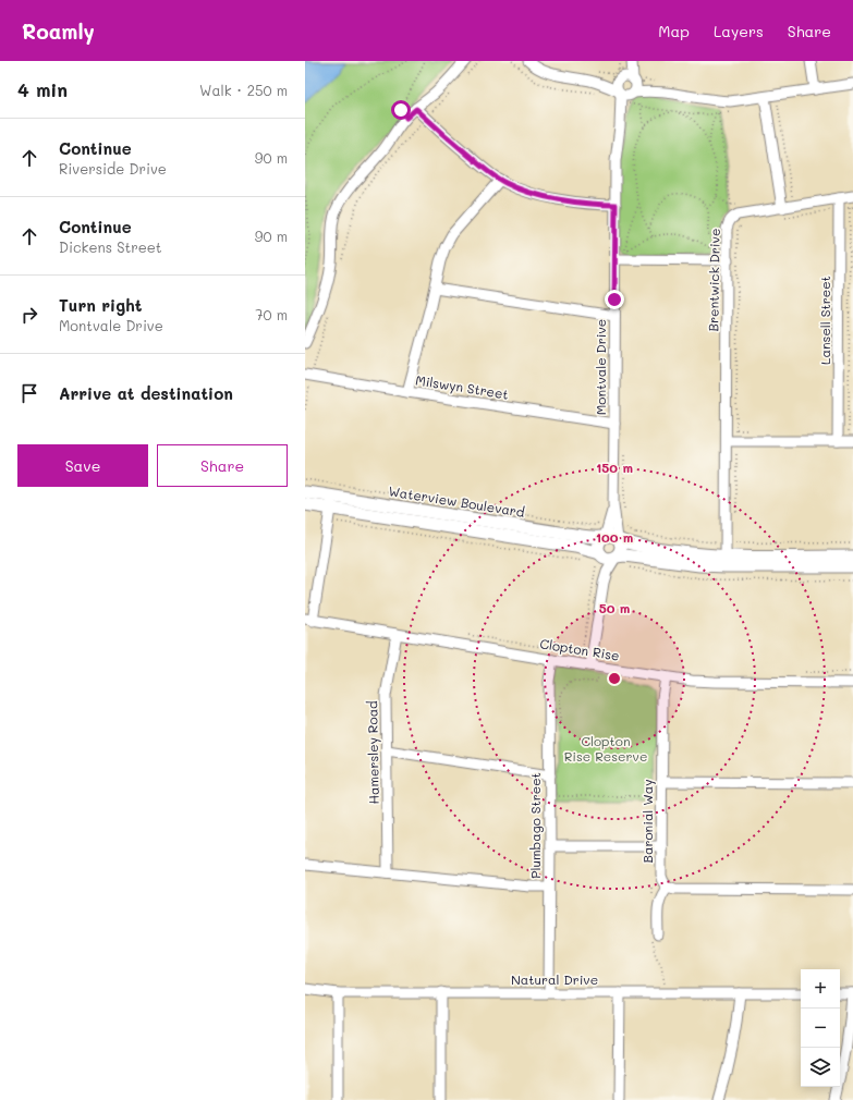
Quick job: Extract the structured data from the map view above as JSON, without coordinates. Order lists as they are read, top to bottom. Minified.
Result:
{"streets":{"street":["Brentwick Drive","Lansell Street","Montvale Drive","Milswyn Street","Waterview Boulevard","Clopton Rise","Hamersley Road","Baronial Way","Plumbago Street","Natural Drive"]},"crossings":[["Brentwick Drive","Lansell Street"],["Montvale Drive","Milswyn Street"],["Montvale Drive","Waterview Boulevard"],["Clopton Rise","Hamersley Road"],["Clopton Rise","Baronial Way"],["Clopton Rise","Plumbago Street"],["Plumbago Street","Natural Drive"]],"parks":["Clopton Rise Reserve"],"page":{"header":"Roamly","nav":["Map","Layers","Share"],"heading":["4 min","Walk · 250 m"],"list":[["Continue","Riverside Drive","90 m"],["Continue","Dickens Street","90 m"],["Turn right","Montvale Drive","70 m"],"Arrive at destination"],"buttons":["Save","Share"],"map_buttons":["+","−"]},"rings":["150 m","100 m","50 m"]}
